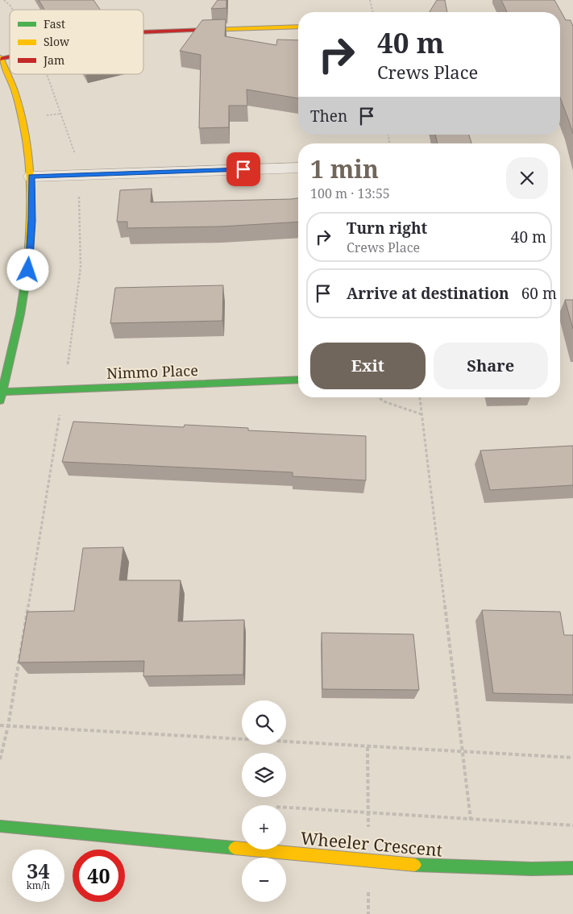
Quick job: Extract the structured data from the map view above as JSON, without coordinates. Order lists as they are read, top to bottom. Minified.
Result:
{"streets":{"street":["Nimmo Place","Wheeler Crescent"]},"legend":["Fast","Slow","Jam"],"page":{"turn":["40 m","Crews Place"],"then":"Then","heading":["1 min","100 m · 13:55"],"list":[{"name":"Turn right","note":"Crews Place","value":"40 m"},{"name":"Arrive at destination","value":"60 m"}],"buttons":["Exit","Share"],"map_buttons":["+","−"],"speed":"34 km/h","limit":"40"}}
